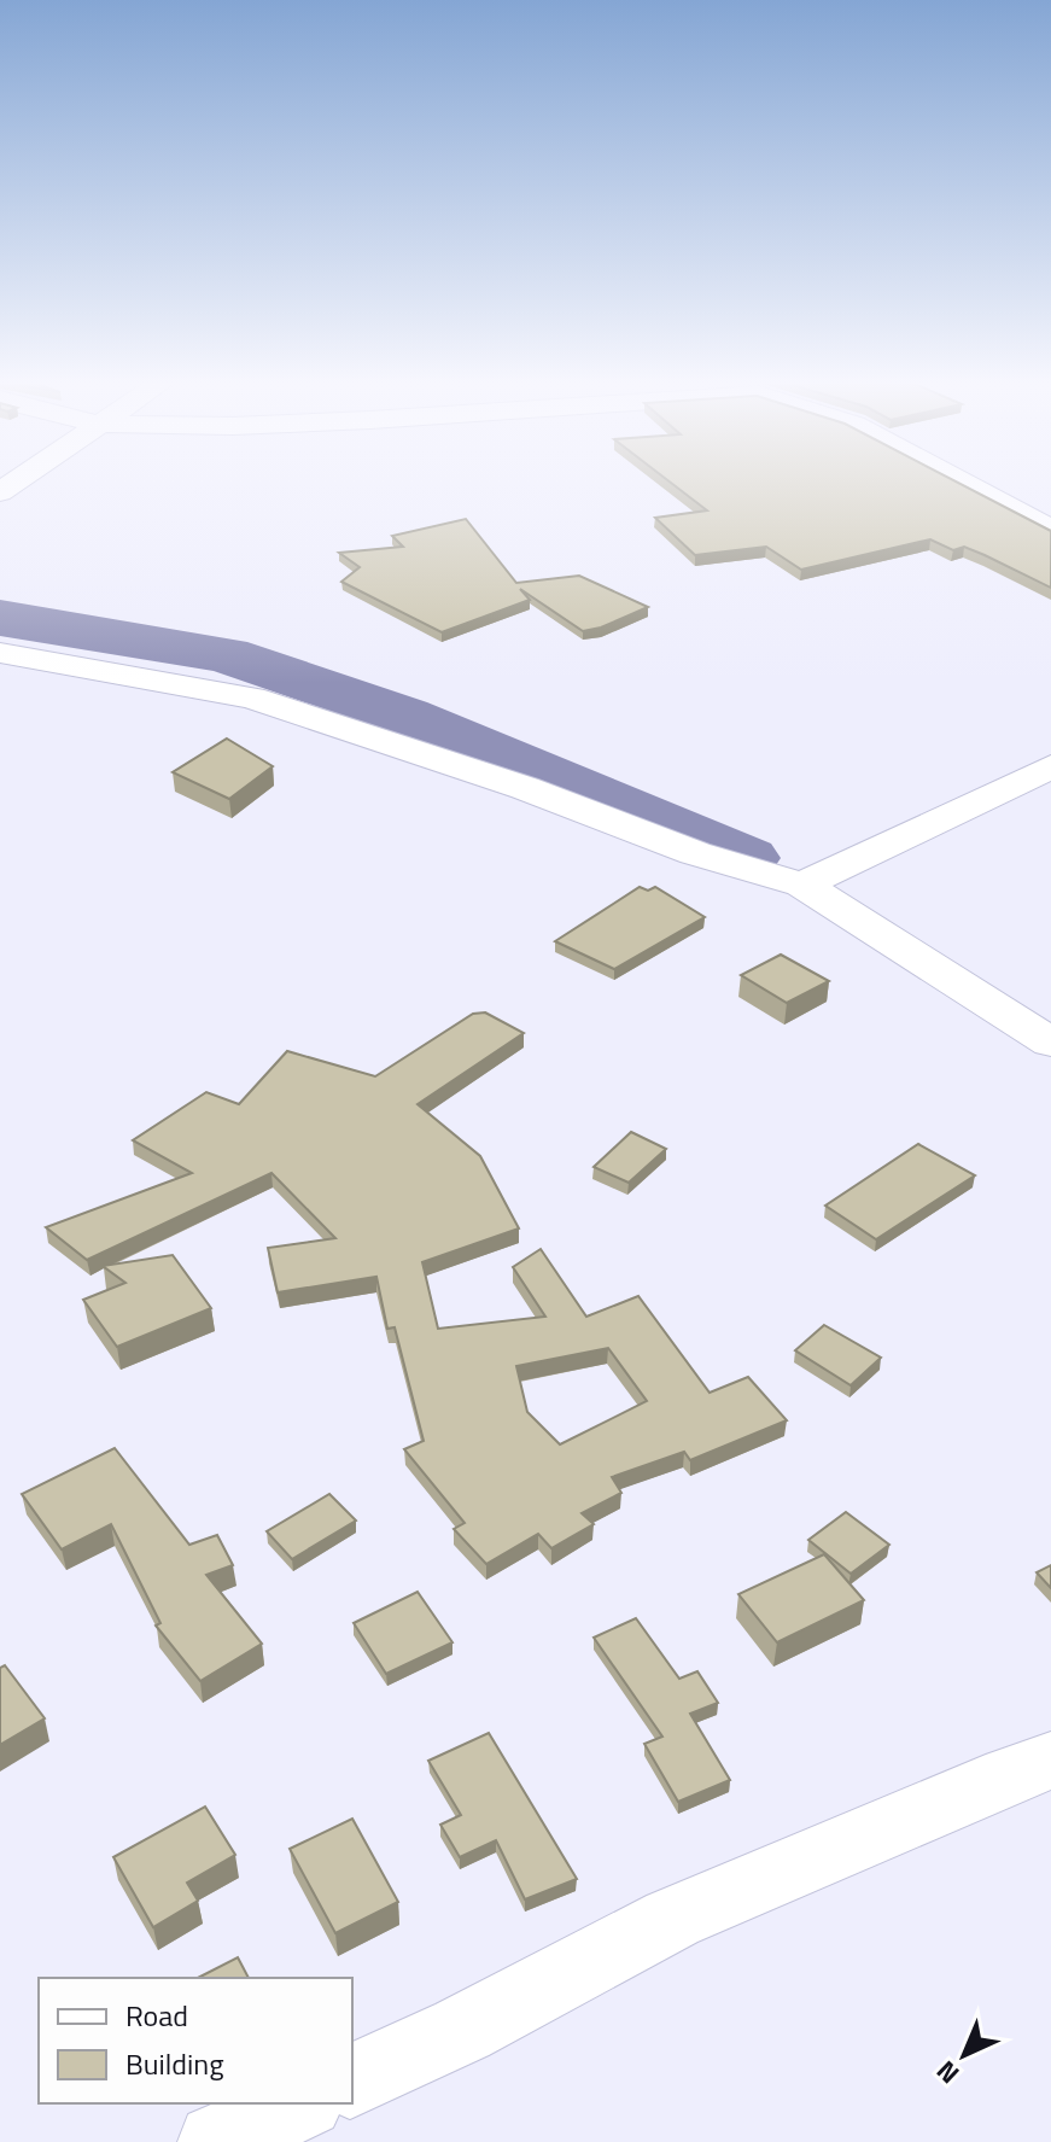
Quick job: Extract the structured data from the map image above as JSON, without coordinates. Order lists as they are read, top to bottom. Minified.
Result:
{"legend":["Road","Building"],"north":"bottom left"}
